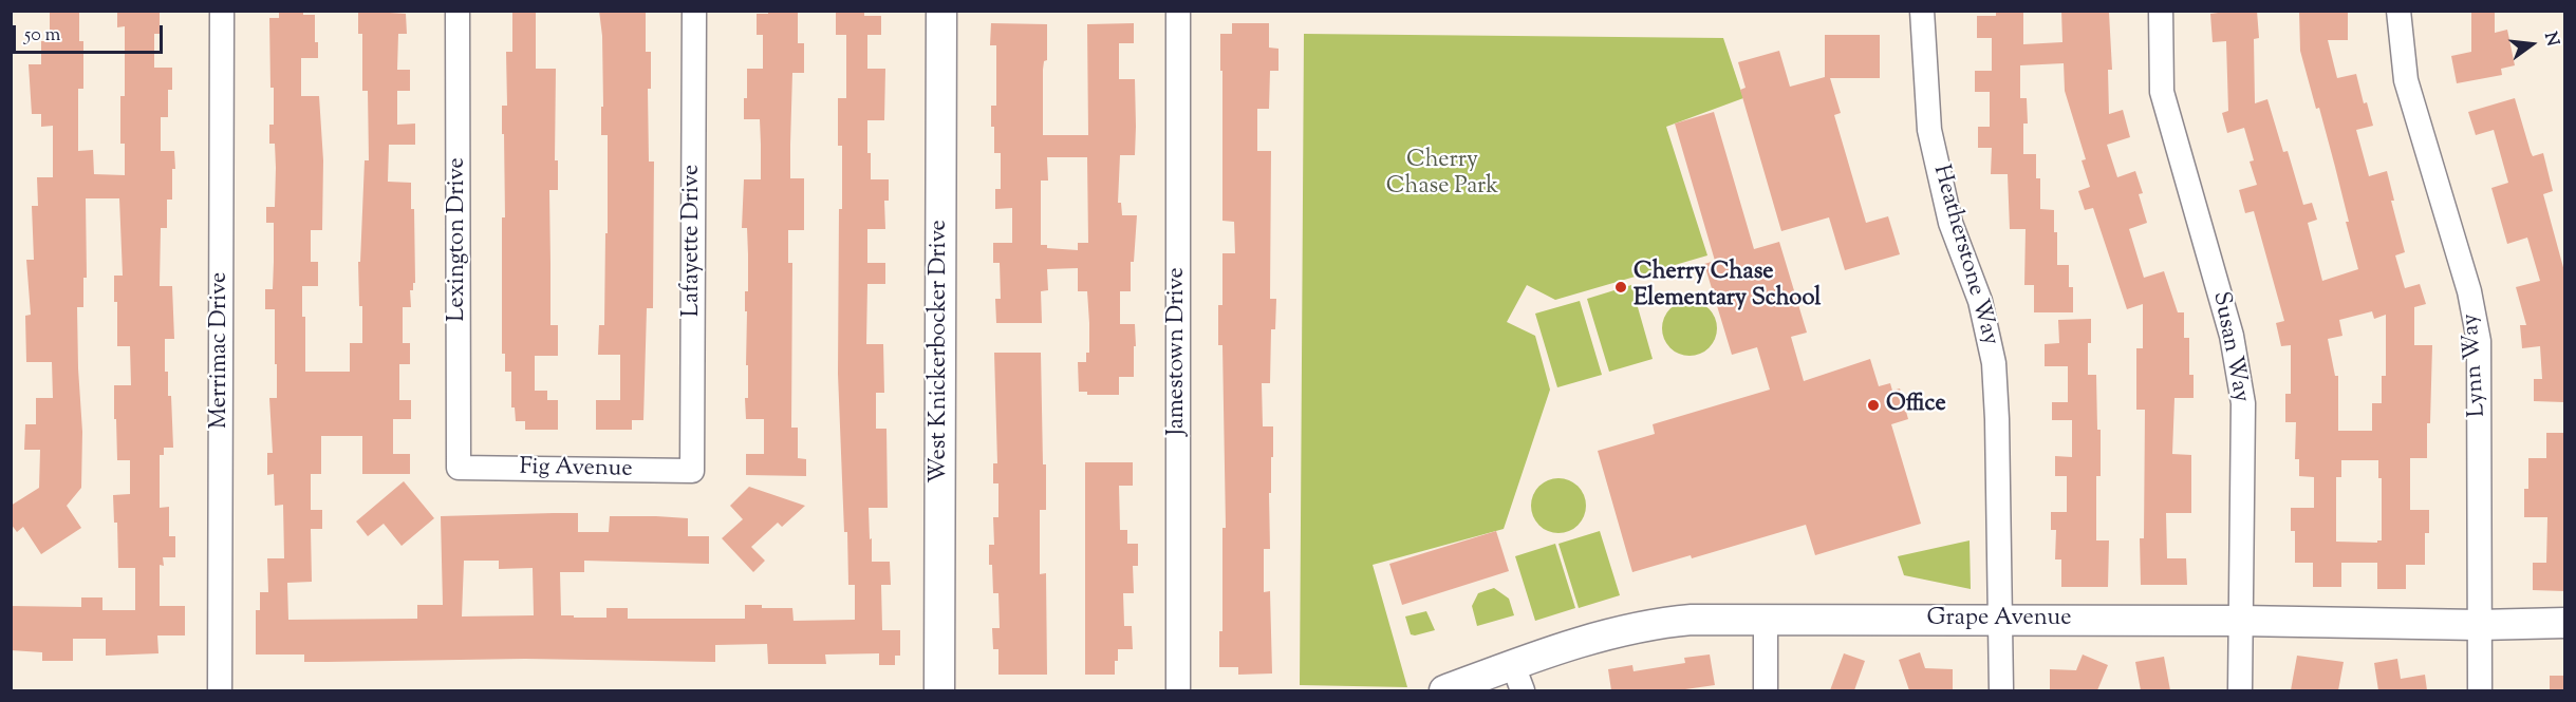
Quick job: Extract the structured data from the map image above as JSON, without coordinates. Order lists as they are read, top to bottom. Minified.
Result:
{"streets":{"street":["Lexington Drive","Lafayette Drive","Heatherstone Way","Susan Way","Merrimac Drive","West Knickerbocker Drive","Jamestown Drive","Lynn Way","Fig Avenue","Grape Avenue"]},"crossings":[["Lexington Drive","Fig Avenue"],["Lafayette Drive","Fig Avenue"],["Heatherstone Way","Grape Avenue"],["Susan Way","Grape Avenue"],["Lynn Way","Grape Avenue"]],"parks":["Cherry Chase Park"],"places":["Cherry Chase Elementary School","Office"],"scale_bar":"50 m","north":"right"}
